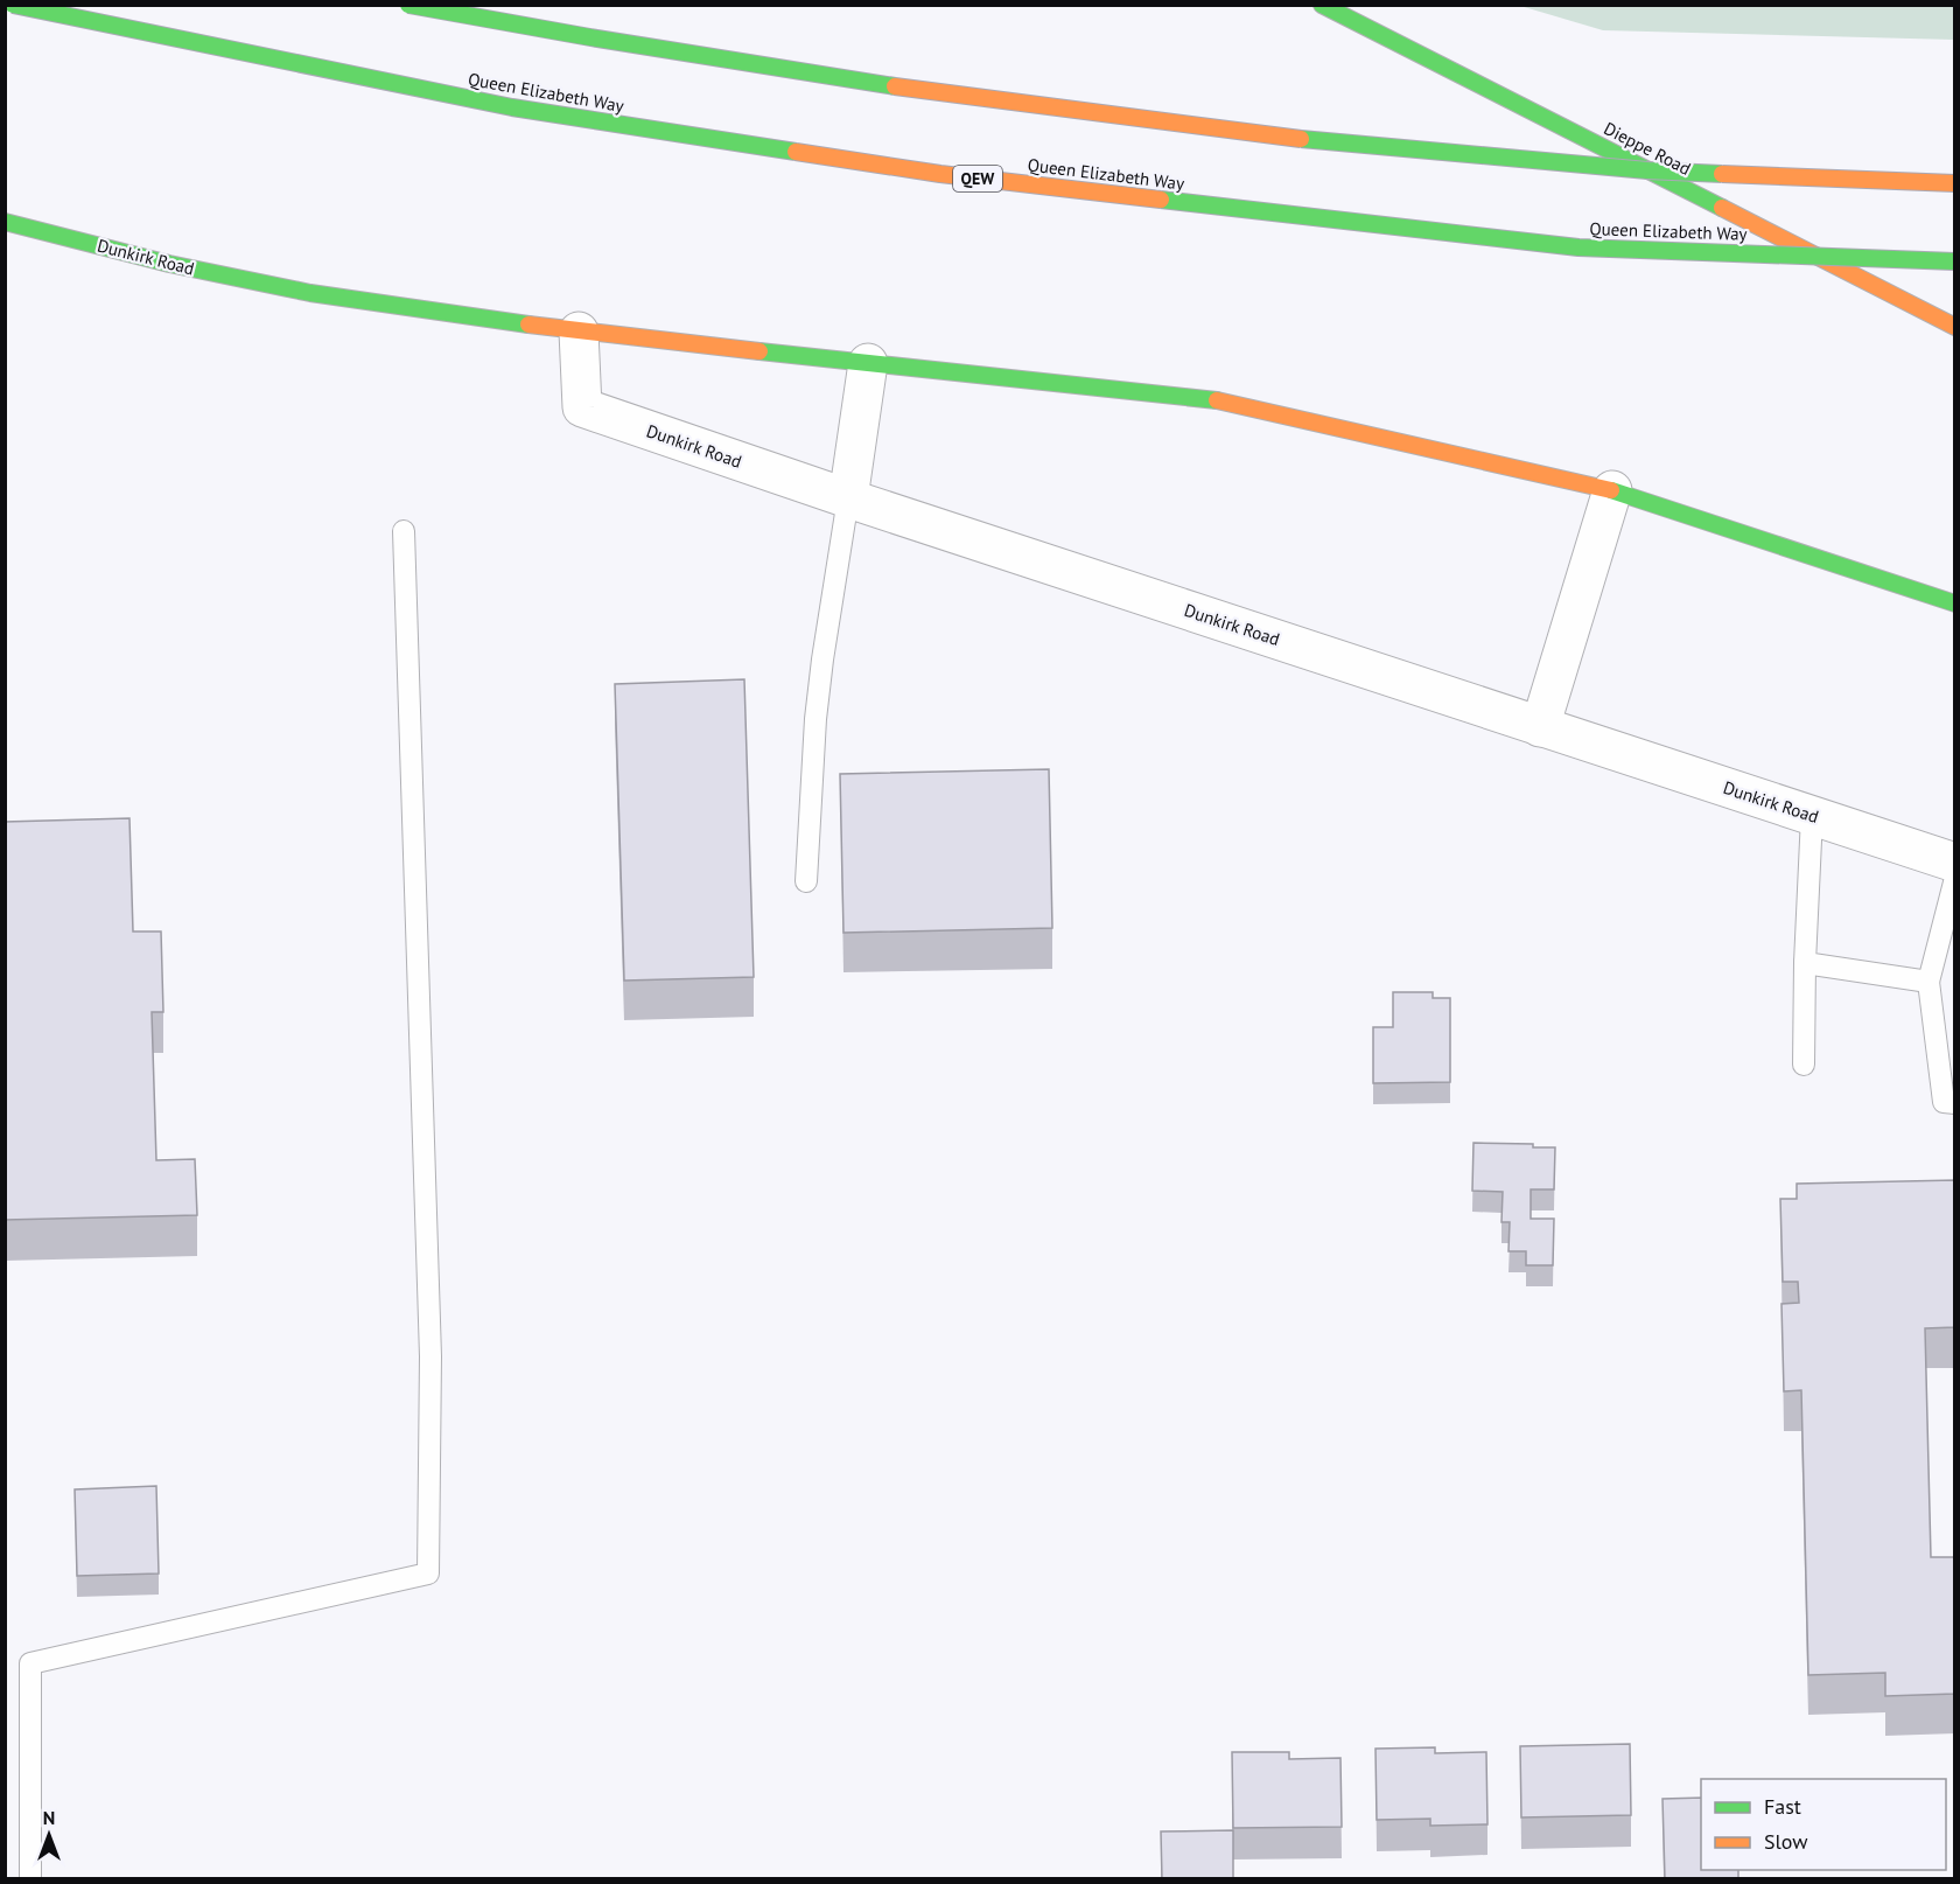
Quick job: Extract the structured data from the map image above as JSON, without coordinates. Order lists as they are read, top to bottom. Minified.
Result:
{"streets":{"main road":["Queen Elizabeth Way","Dieppe Road","QEW","Dunkirk Road"]},"legend":["Fast","Slow"],"north":"top"}
